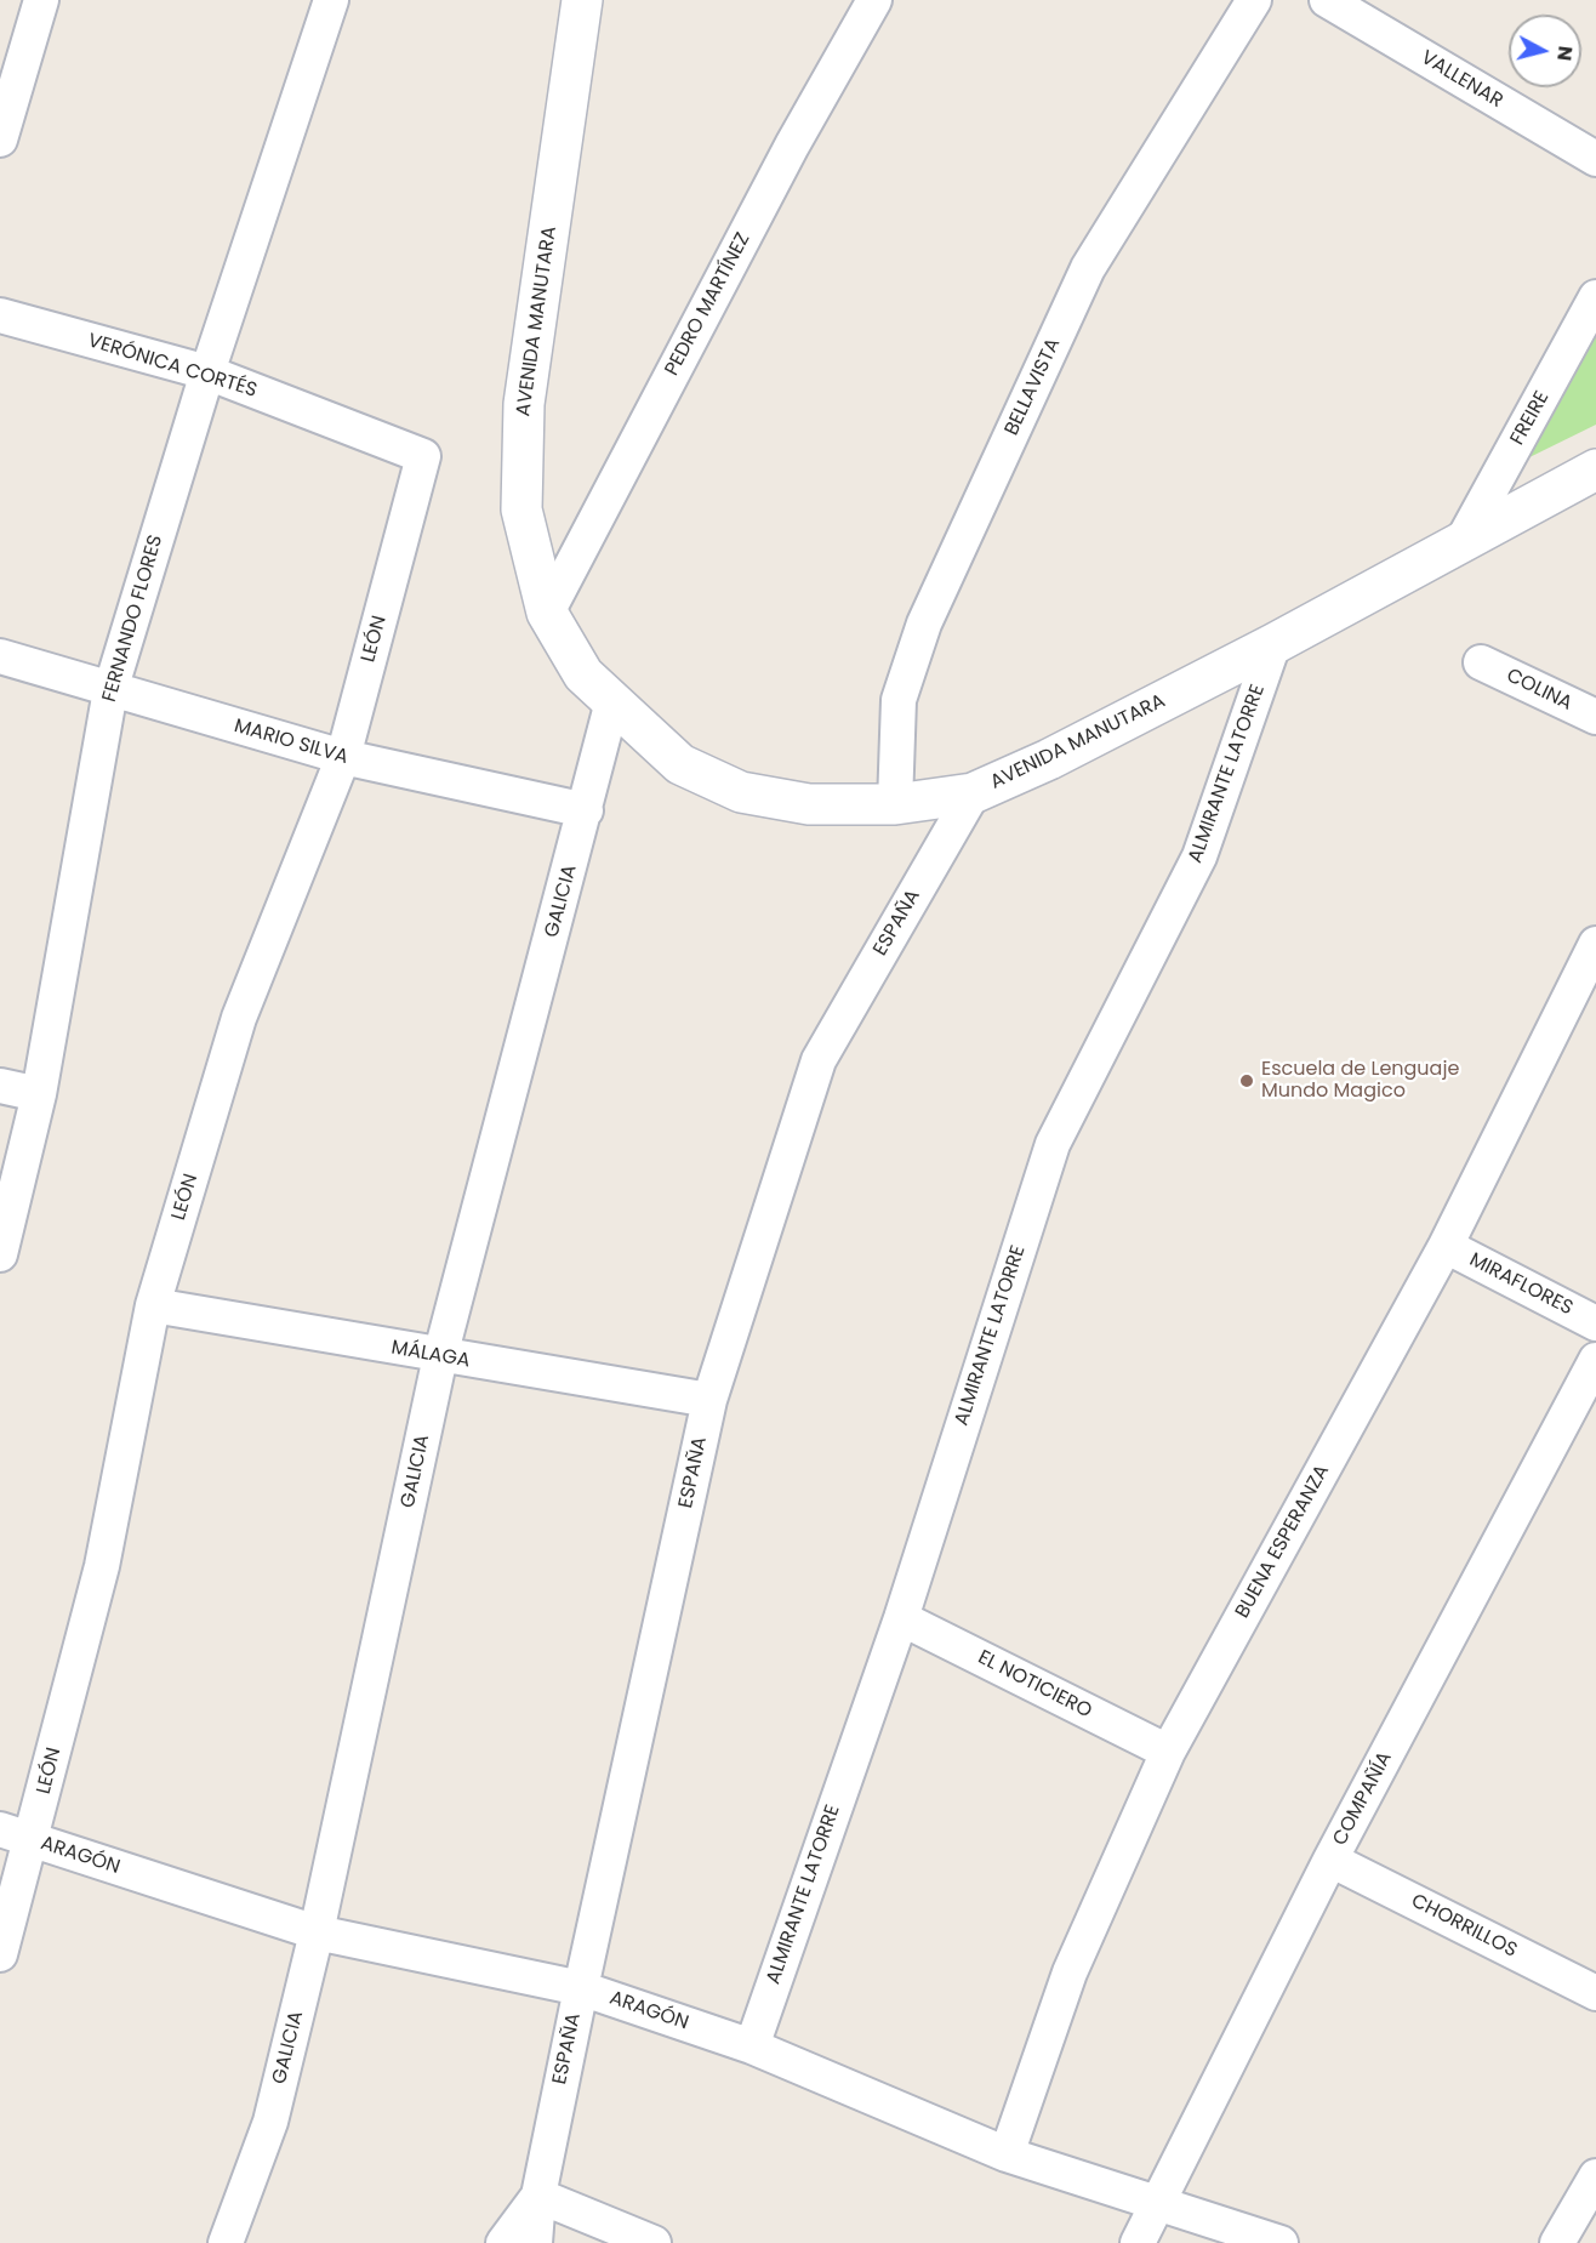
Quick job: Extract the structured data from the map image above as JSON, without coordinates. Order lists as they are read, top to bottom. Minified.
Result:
{"streets":{"main road":["AVENIDA MANUTARA"],"street":["VALLENAR","PEDRO MARTÍNEZ","VERÓNICA CORTÉS","BELLAVISTA","FREIRE","FERNANDO FLORES","LEÓN","COLINA","MARIO SILVA","ALMIRANTE LATORRE","GALICIA","ESPAÑA","MIRAFLORES","MÁLAGA","BUENA ESPERANZA","EL NOTICIERO","COMPAÑÍA","ARAGÓN","CHORRILLOS"]},"crossings":[["PEDRO MARTÍNEZ","AVENIDA MANUTARA"],["AVENIDA MANUTARA","BELLAVISTA"],["AVENIDA MANUTARA","FREIRE"],["AVENIDA MANUTARA","ALMIRANTE LATORRE"],["AVENIDA MANUTARA","GALICIA"],["AVENIDA MANUTARA","ESPAÑA"],["VERÓNICA CORTÉS","FERNANDO FLORES"],["VERÓNICA CORTÉS","LEÓN"],["FERNANDO FLORES","MARIO SILVA"],["LEÓN","MARIO SILVA"],["LEÓN","MÁLAGA"],["LEÓN","ARAGÓN"],["MARIO SILVA","GALICIA"],["ALMIRANTE LATORRE","EL NOTICIERO"],["ALMIRANTE LATORRE","ARAGÓN"],["GALICIA","MÁLAGA"],["GALICIA","ARAGÓN"],["ESPAÑA","MÁLAGA"],["ESPAÑA","ARAGÓN"],["MIRAFLORES","BUENA ESPERANZA"],["BUENA ESPERANZA","EL NOTICIERO"],["BUENA ESPERANZA","ARAGÓN"],["COMPAÑÍA","ARAGÓN"],["COMPAÑÍA","CHORRILLOS"]],"places":["Escuela de Lenguaje Mundo Magico"],"north":"right"}
